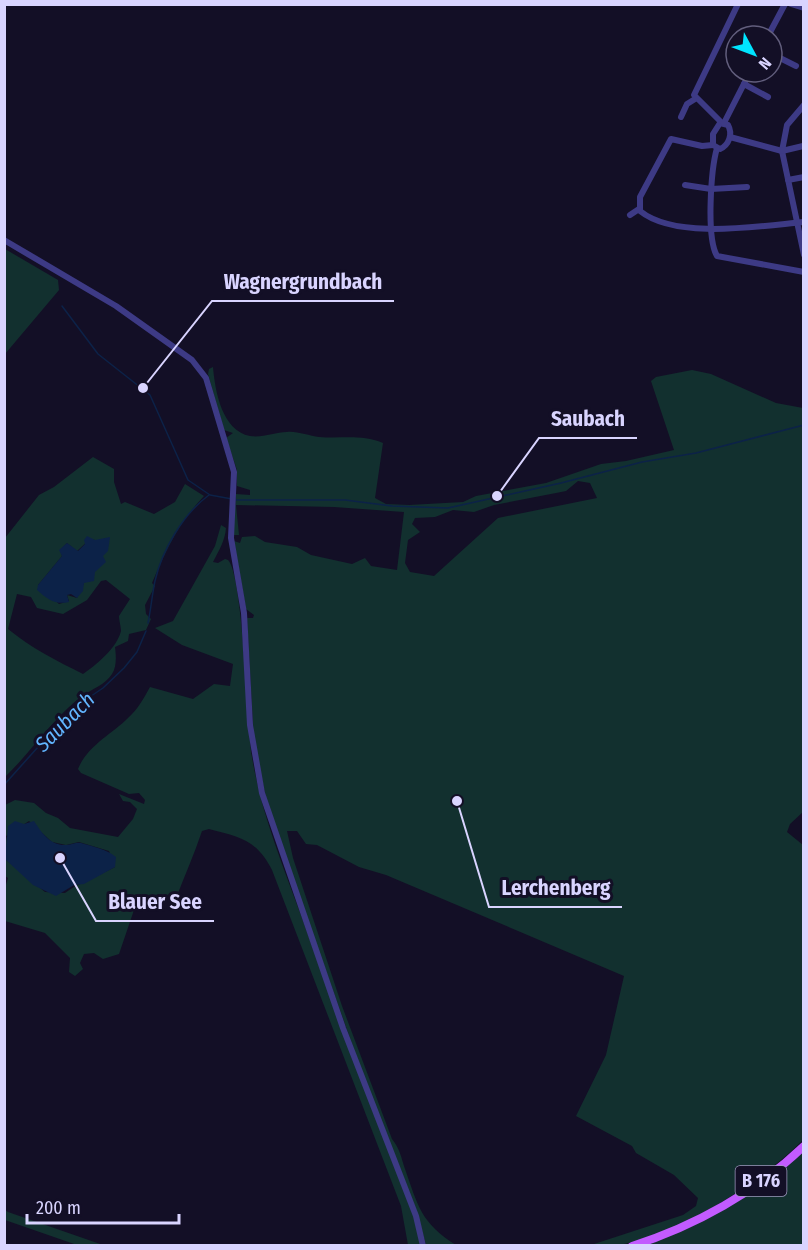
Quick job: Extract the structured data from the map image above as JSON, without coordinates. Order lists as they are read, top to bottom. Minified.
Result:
{"streets":{"main road":["B 176"]},"water":["Saubach"],"places":["Wagnergrundbach","Saubach","Lerchenberg","Blauer See"],"scale_bar":"200 m","north":"bottom right"}
